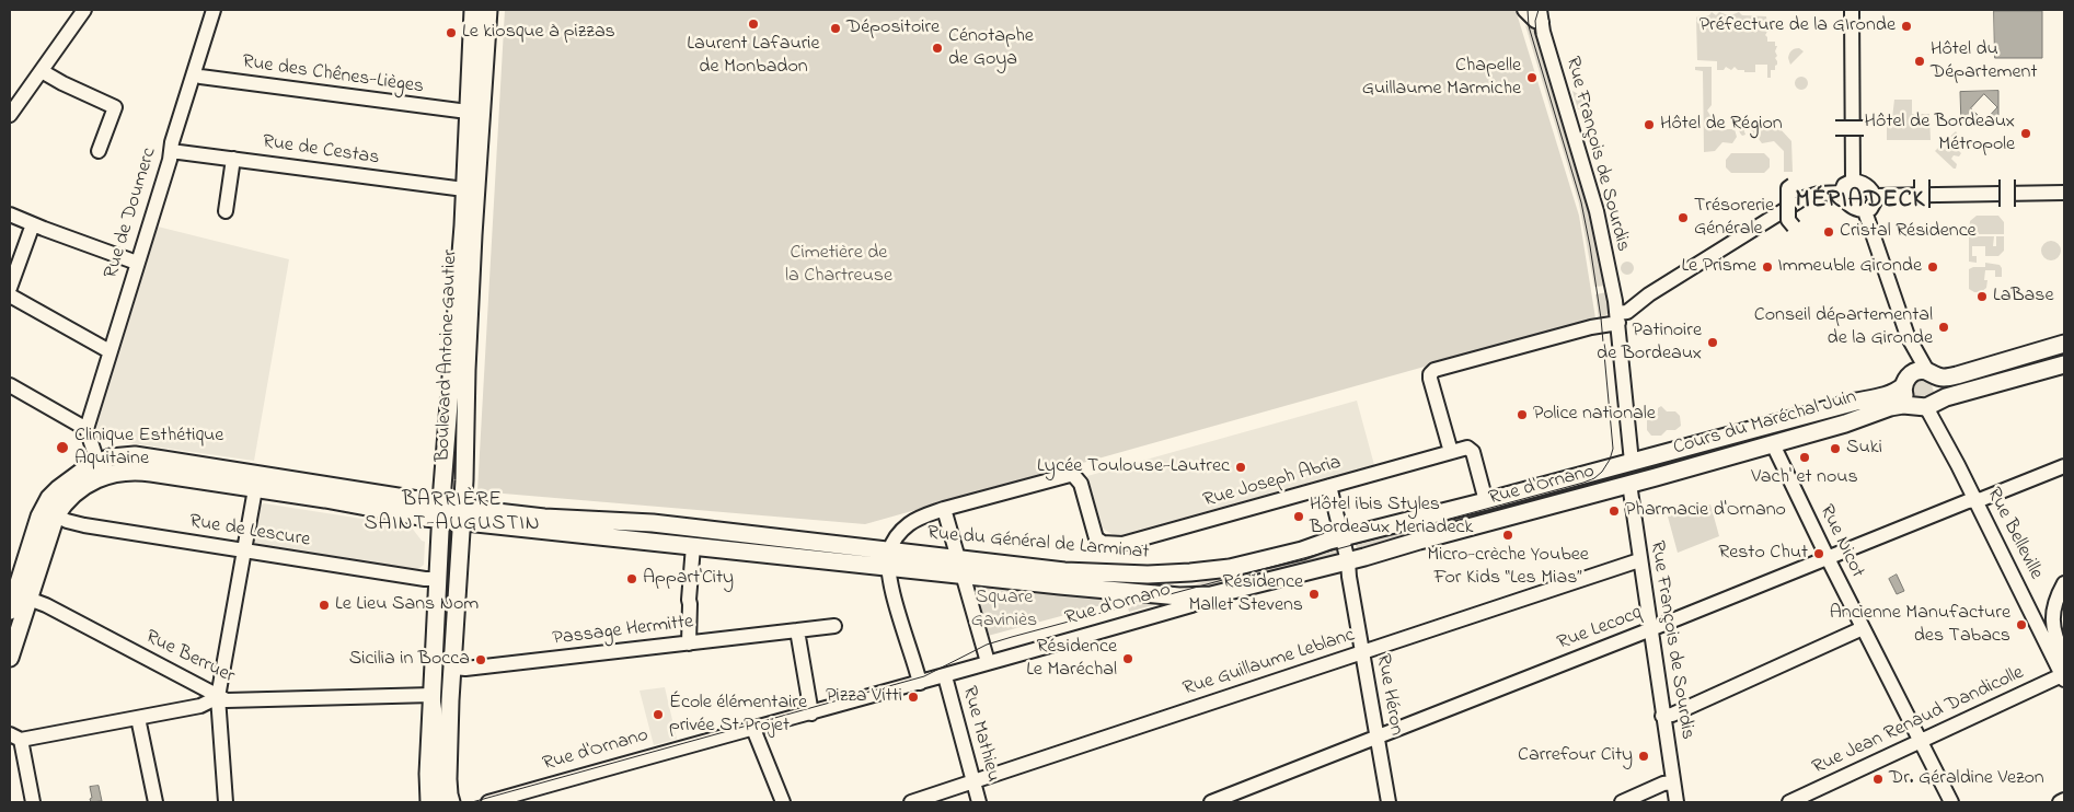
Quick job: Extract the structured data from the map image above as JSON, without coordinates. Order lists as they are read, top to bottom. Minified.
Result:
{"streets":{"main road":["Boulevard Antoine Gautier","Cours du Maréchal Juin","Rue d'Ornano","Rue du Général de Larminat"],"street":["Rue des Chênes-Lièges","Rue de Cestas","Rue François de Sourdis","Rue de Doumerc","Rue Joseph Abria","Rue de Lescure","Rue Belleville","Rue Nicot","Rue Lecocq","Passage Hermitte","Rue Berruer","Rue Guillaume Leblanc","Rue Héron","Rue Jean Renaud Dandicolle","Rue Mathieu"]},"crossings":[["Rue des Chênes-Lièges","Rue de Doumerc"],["Rue des Chênes-Lièges","Boulevard Antoine Gautier"],["Rue de Cestas","Rue de Doumerc"],["Rue de Cestas","Boulevard Antoine Gautier"],["Rue François de Sourdis","Cours du Maréchal Juin"],["Rue François de Sourdis","Rue d'Ornano"],["Rue François de Sourdis","Rue du Général de Larminat"],["Rue François de Sourdis","Rue Lecocq"],["Rue François de Sourdis","Rue Guillaume Leblanc"],["Boulevard Antoine Gautier","Rue de Lescure"],["Boulevard Antoine Gautier","Rue du Général de Larminat"],["Boulevard Antoine Gautier","Rue Berruer"],["Cours du Maréchal Juin","Rue d'Ornano"],["Cours du Maréchal Juin","Rue Belleville"],["Cours du Maréchal Juin","Rue Nicot"],["Cours du Maréchal Juin","Rue du Général de Larminat"],["Rue Joseph Abria","Rue du Général de Larminat"],["Rue d'Ornano","Rue du Général de Larminat"],["Rue d'Ornano","Rue Héron"],["Rue d'Ornano","Rue Mathieu"],["Rue Belleville","Rue Lecocq"],["Rue Belleville","Rue Jean Renaud Dandicolle"],["Rue Nicot","Rue Lecocq"],["Rue Nicot","Rue Jean Renaud Dandicolle"],["Rue du Général de Larminat","Rue Héron"],["Rue Lecocq","Rue Héron"],["Rue Guillaume Leblanc","Rue Héron"],["Rue Guillaume Leblanc","Rue Mathieu"]],"districts":["MÉRIADECK","BARRIÈRE SAINT-AUGUSTIN"],"parks":["Cimetière de la Chartreuse","Square Gaviniès"],"places":["Laurent Lafaurie de Monbadon","Préfecture de la GIronde","Dépositoire","Le kiosque à pizzas","Cénotaphe de Goya","Hôtel du Département","Chapelle Guillaume Marmiche","Hôtel de Région","Hôtel de Bordeaux Métropole","Trésorerie Générale","Cristal Résidence","Le Prisme","Immeuble Gironde","LaBase","Conseil départemental de la Gironde","Patinoire de Bordeaux","Police nationale","Clinique Esthétique Aquitaine","Suki","Vach' et nous","Lycée Toulouse-Lautrec","Pharmacie d'Ornano","Hôtel ibis Styles Bordeaux Meriadeck","Micro-crèche Youbee For Kids “Les Mias”","Resto Chut","Appart'City","Résidence Mallet Stevens","Le Lieu Sans Nom","Ancienne Manufacture des Tabacs","Résidence Le Maréchal","Sicilia in Bocca","Pizza Vitti","École élémentaire privée St Projet","Carrefour City","Dr. Géraldine Vezon"]}
